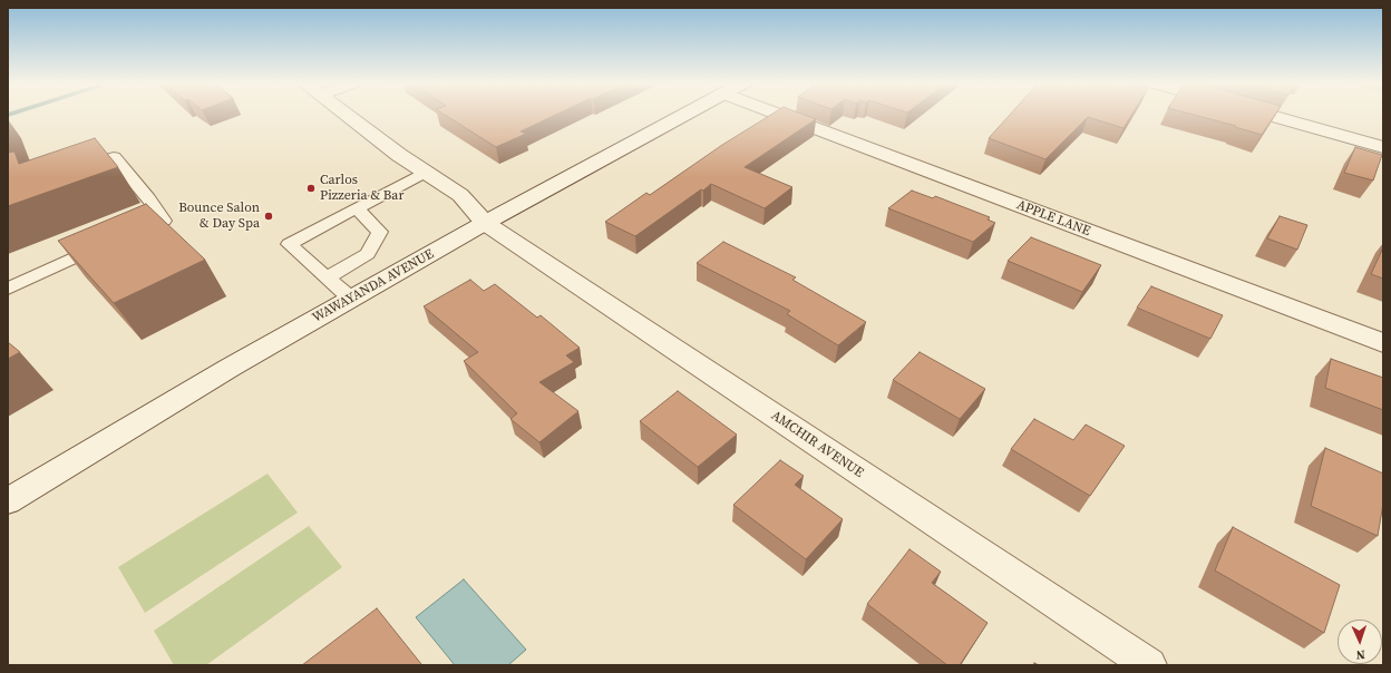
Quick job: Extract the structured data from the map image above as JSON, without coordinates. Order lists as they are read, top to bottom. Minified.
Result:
{"streets":{"street":["APPLE LANE","WAWAYANDA AVENUE","AMCHIR AVENUE"]},"crossings":[["WAWAYANDA AVENUE","AMCHIR AVENUE"]],"places":["Carlos Pizzeria & Bar","Bounce Salon & Day Spa"],"north":"bottom"}
